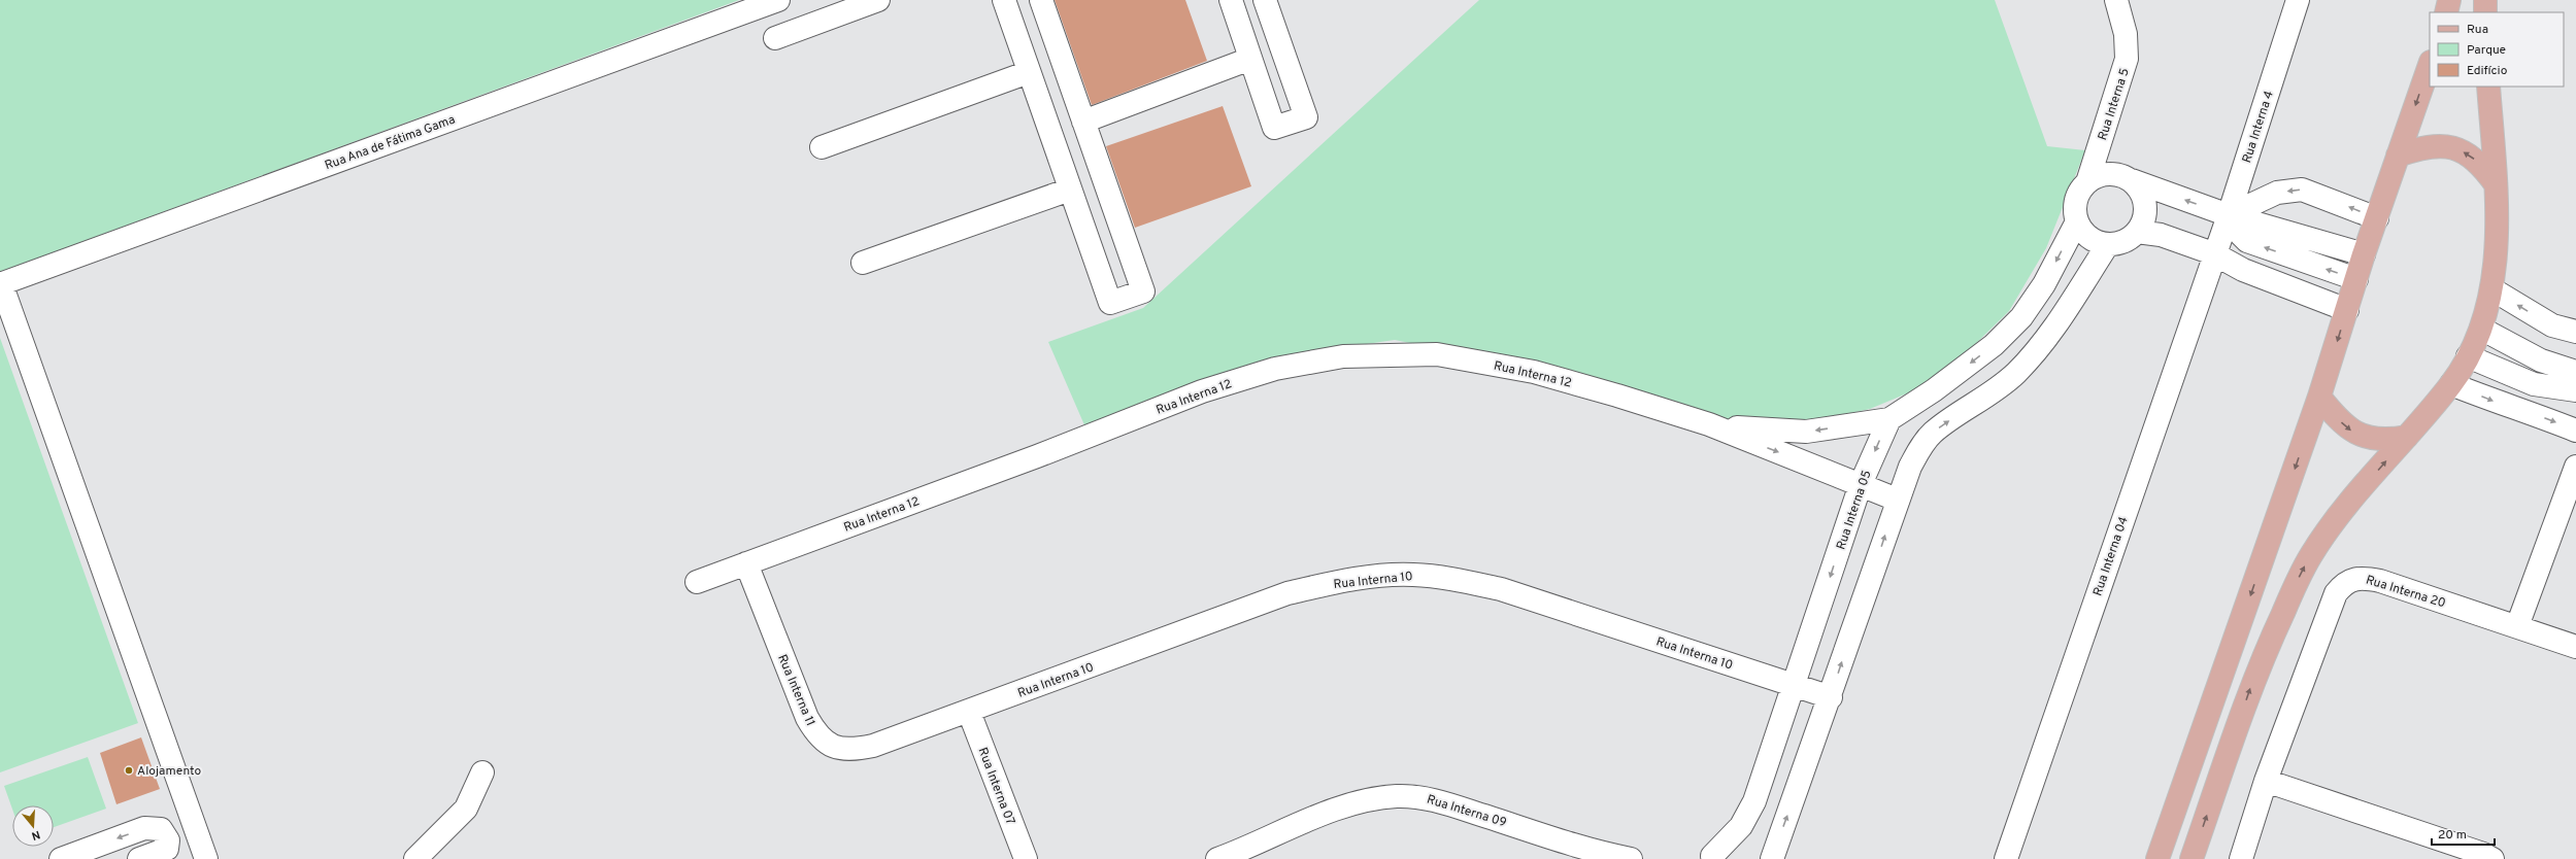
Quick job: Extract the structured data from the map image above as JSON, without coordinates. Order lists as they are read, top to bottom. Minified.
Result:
{"streets":{"street":["Rua Interna 5","Rua Interna 4","Rua Ana de Fátima Gama","Rua Interna 12","Rua Interna 05","Rua Interna 04","Rua Interna 10","Rua Interna 20","Rua Interna 11","Rua Interna 07","Rua Interna 09"]},"crossings":[["Rua Interna 4","Rua Interna 04"],["Rua Interna 12","Rua Interna 05"],["Rua Interna 12","Rua Interna 11"],["Rua Interna 05","Rua Interna 10"],["Rua Interna 10","Rua Interna 11"],["Rua Interna 10","Rua Interna 07"],["Rua Interna 11","Rua Interna 07"]],"places":["Alojamento"],"legend":["Rua","Parque","Edifício"],"scale_bar":"20 m","north":"bottom"}
